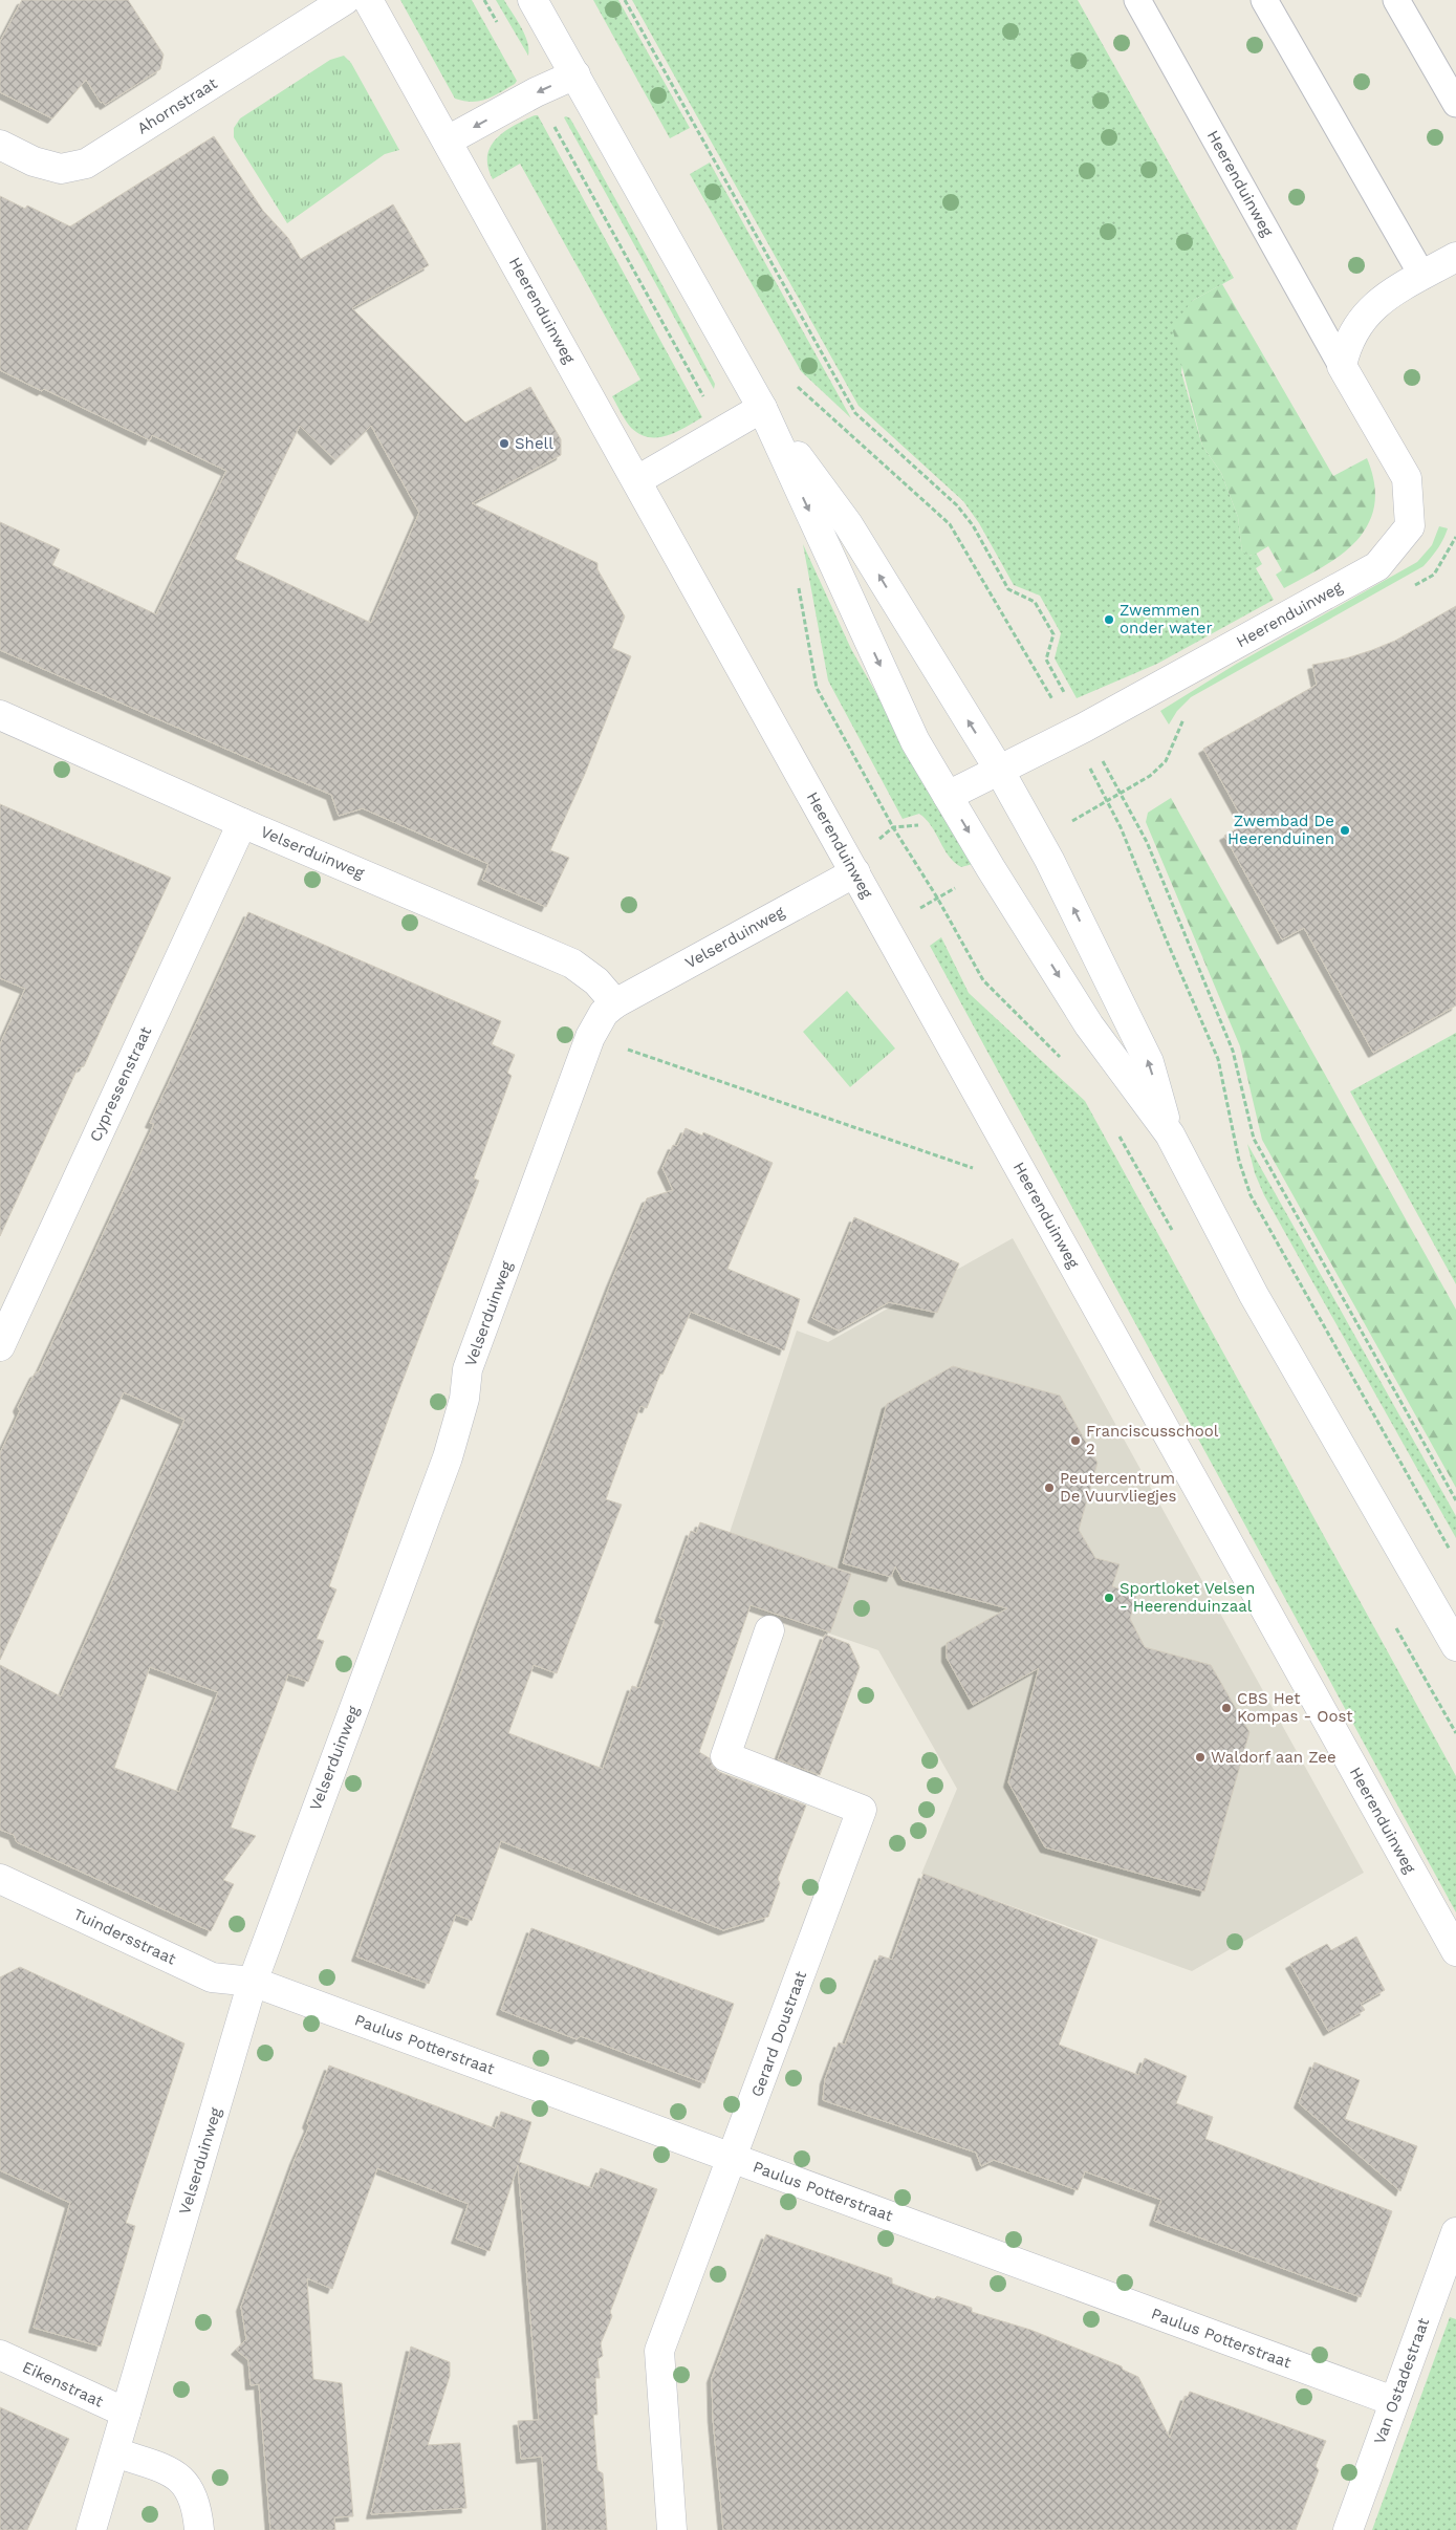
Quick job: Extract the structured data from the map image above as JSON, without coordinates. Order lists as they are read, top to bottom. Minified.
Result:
{"streets":{"street":["Ahornstraat","Heerenduinweg","Velserduinweg","Cypressenstraat","Tuindersstraat","Gerard Doustraat","Paulus Potterstraat","Van Ostadestraat","Eikenstraat"]},"crossings":[["Heerenduinweg","Velserduinweg"],["Velserduinweg","Cypressenstraat"],["Velserduinweg","Tuindersstraat"],["Velserduinweg","Paulus Potterstraat"],["Velserduinweg","Eikenstraat"],["Tuindersstraat","Paulus Potterstraat"],["Gerard Doustraat","Paulus Potterstraat"],["Paulus Potterstraat","Van Ostadestraat"]],"places":["Shell","Zwemmen onder water","Zwembad De Heerenduinen","Franciscusschool 2","Peutercentrum De Vuurvliegjes","Sportloket Velsen - Heerenduinzaal","CBS Het Kompas - Oost","Waldorf aan Zee"]}
